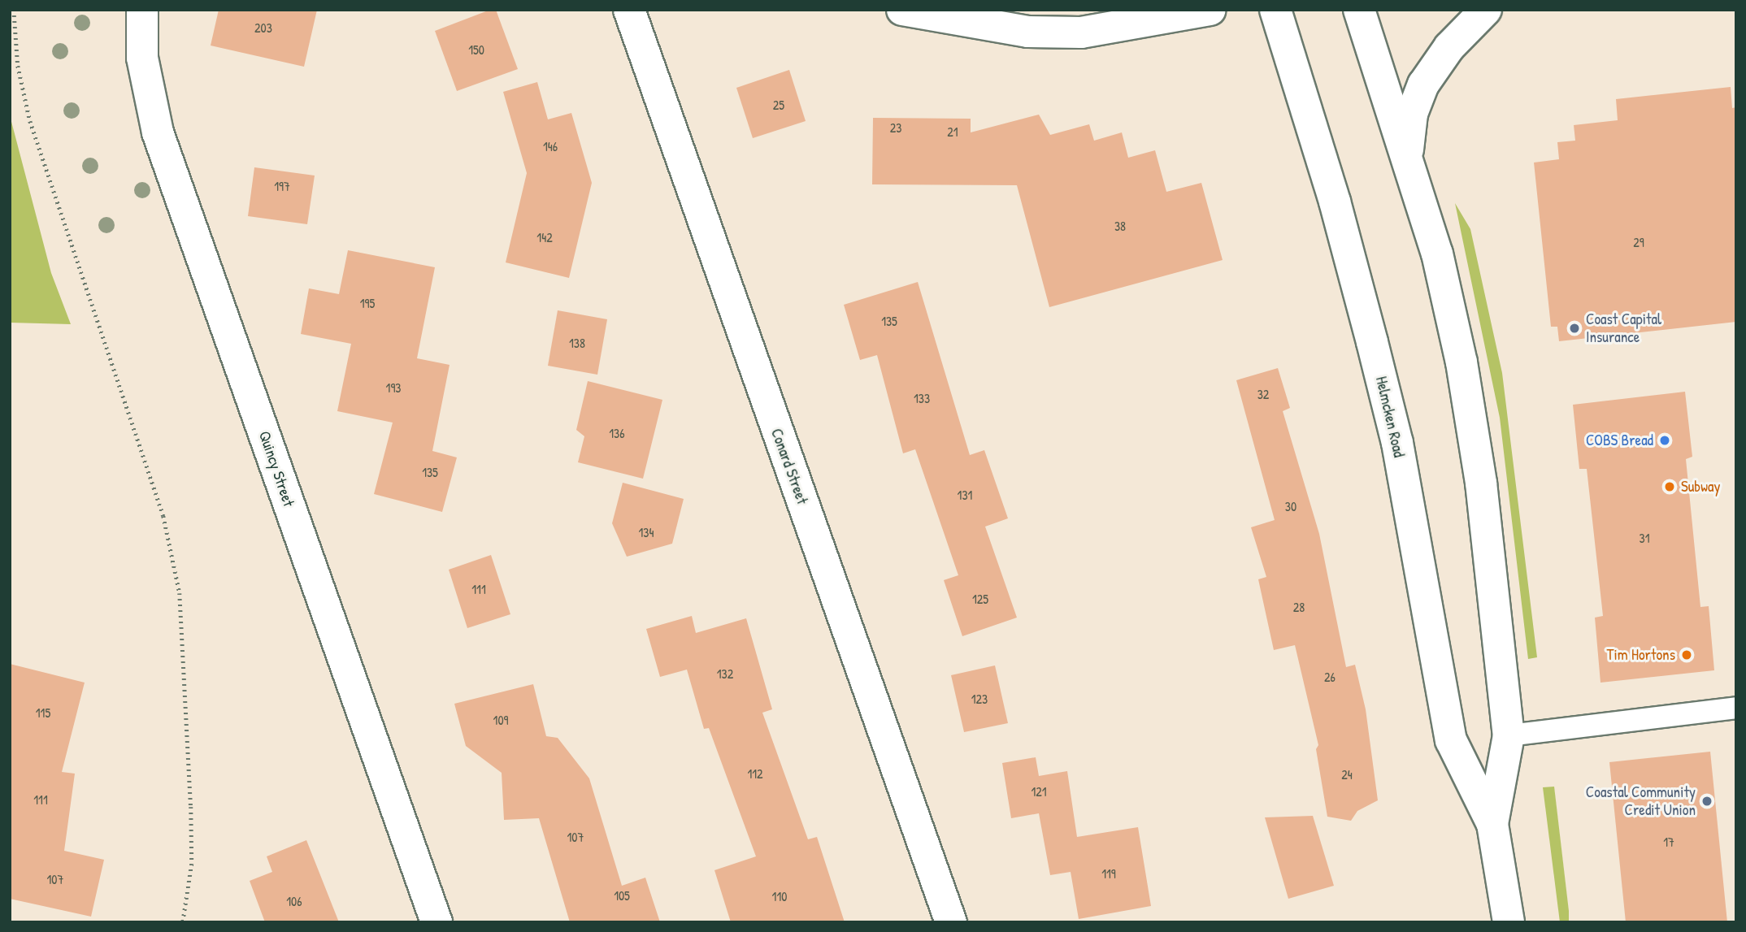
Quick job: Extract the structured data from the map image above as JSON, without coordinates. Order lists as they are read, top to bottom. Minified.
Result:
{"streets":{"street":["Helmcken Road","Conard Street","Quincy Street"]},"places":["Coast Capital Insurance","COBS Bread","Subway","Tim Hortons","Coastal Community Credit Union"],"house_numbers":["203","150","25","23","21","146","197","38","142","29","195","135","138","193","32","133","136","135","131","30","134","31","111","125","28","132","26","123","115","109","112","24","121","111","107","17","119","107","105","110","106"]}
